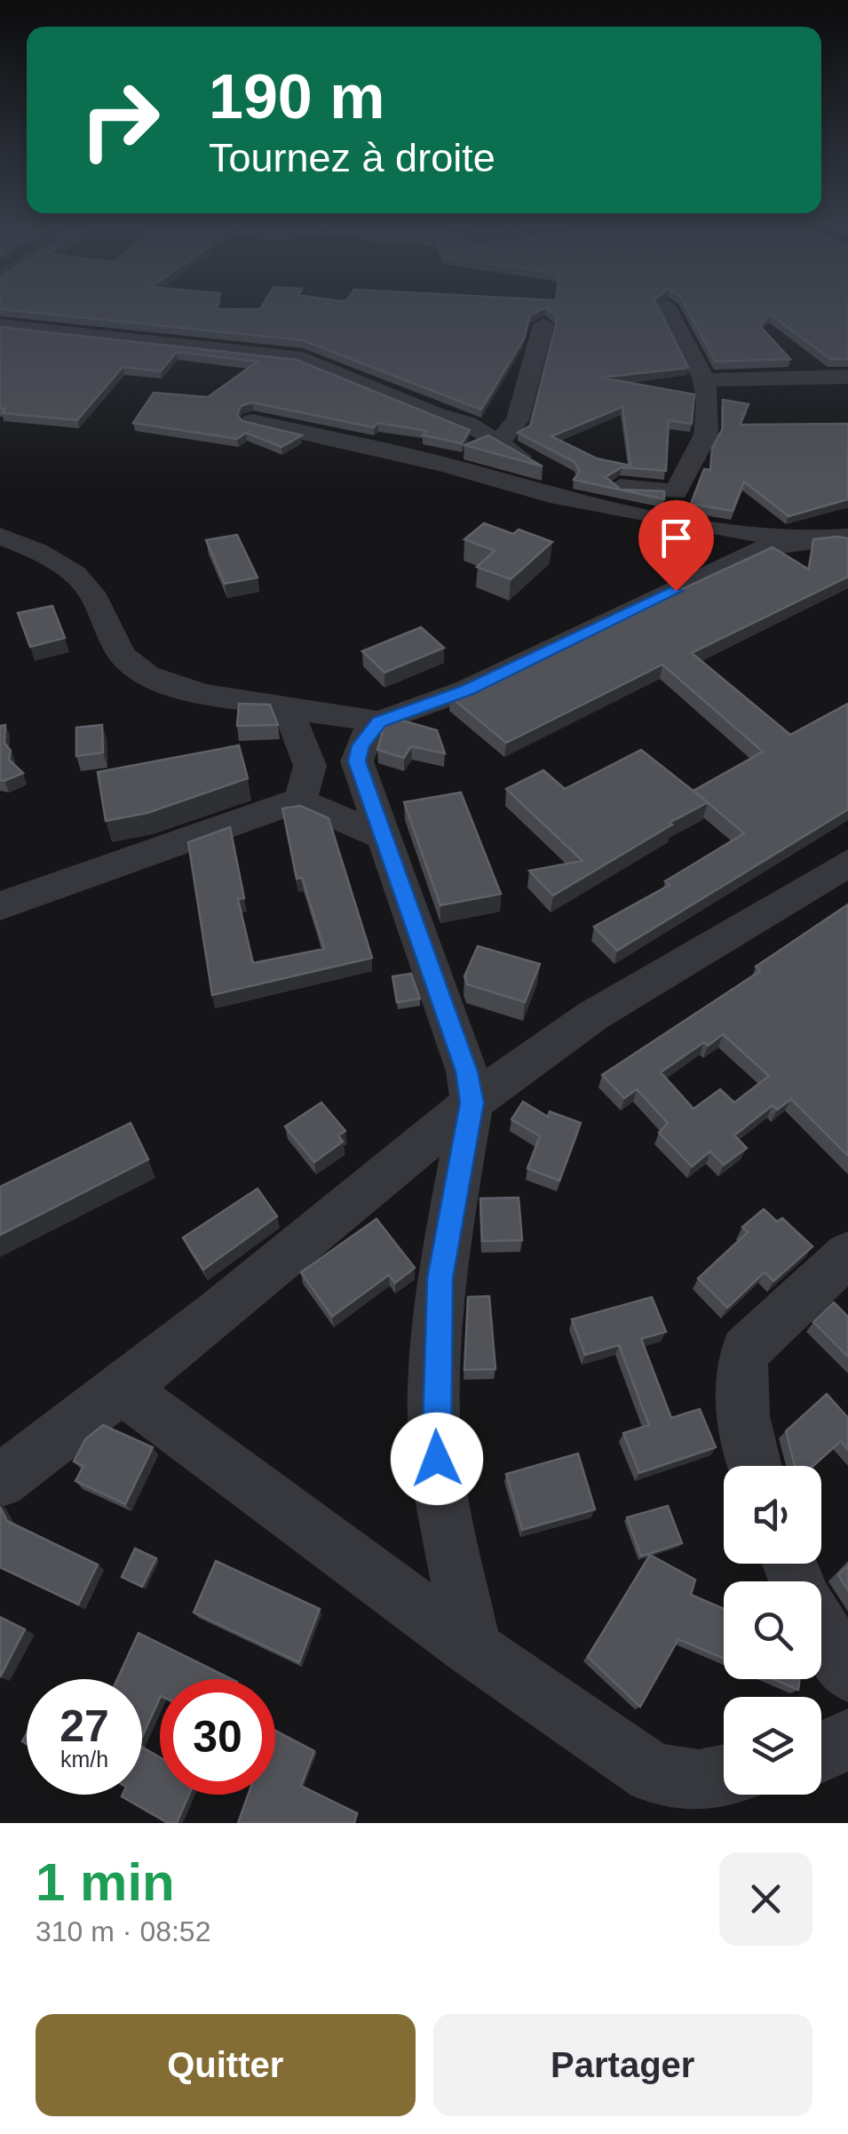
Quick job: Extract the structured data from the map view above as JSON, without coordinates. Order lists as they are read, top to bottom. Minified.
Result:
{"page":{"turn":["190 m","Tournez à droite"],"speed":"27 km/h","limit":"30","heading":["1 min","310 m · 08:52"],"buttons":["Quitter","Partager"]}}
